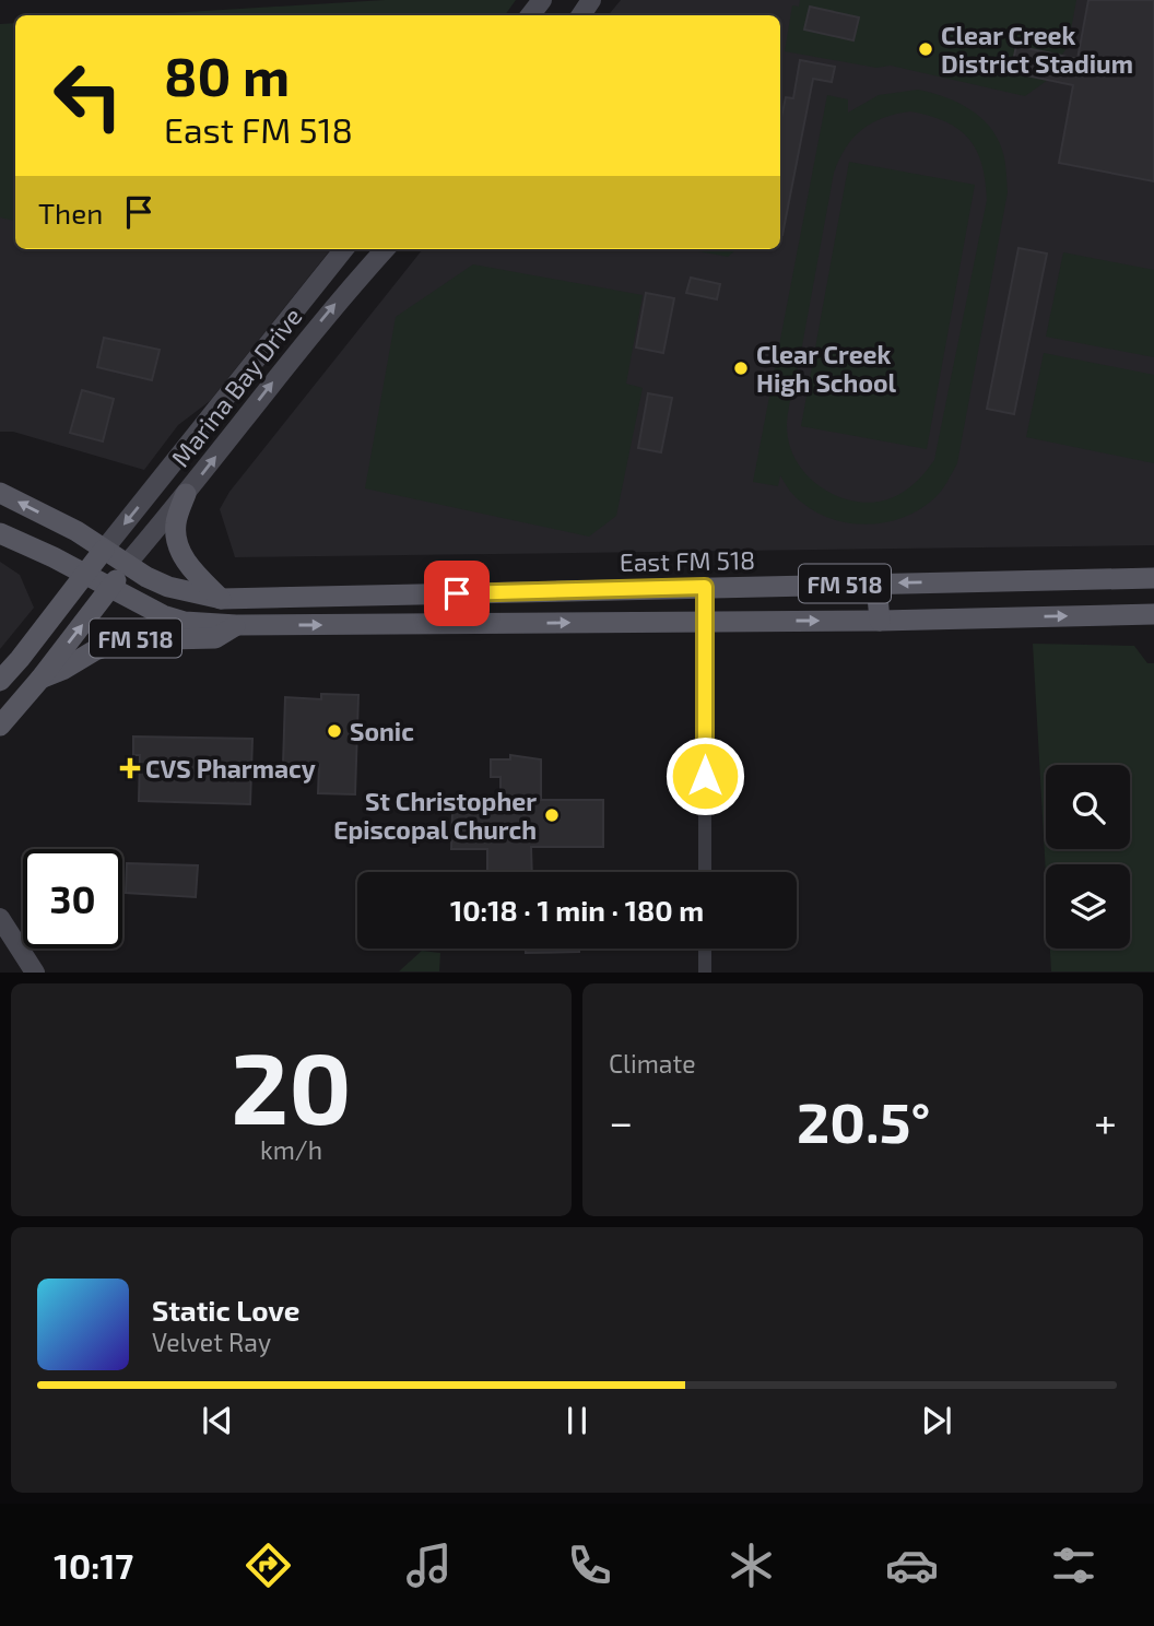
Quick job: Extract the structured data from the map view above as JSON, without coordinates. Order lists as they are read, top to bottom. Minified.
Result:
{"streets":{"main road":["Marina Bay Drive","East FM 518","FM 518"]},"crossings":[["Marina Bay Drive","FM 518"],["East FM 518","FM 518"]],"places":{"other":["Clear Creek District Stadium","Clear Creek High School","Sonic","St Christopher Episcopal Church"],"health":["CVS Pharmacy"]},"page":{"turn":["80 m","East FM 518"],"then":"Then","limit":"30","trip":"10:18 · 1 min · 180 m","tile":[["20","km/h"],"Climate"],"heat":["−","20.5°","+"],"song":["Static Love","Velvet Ray"],"tabs":"10:17"}}
